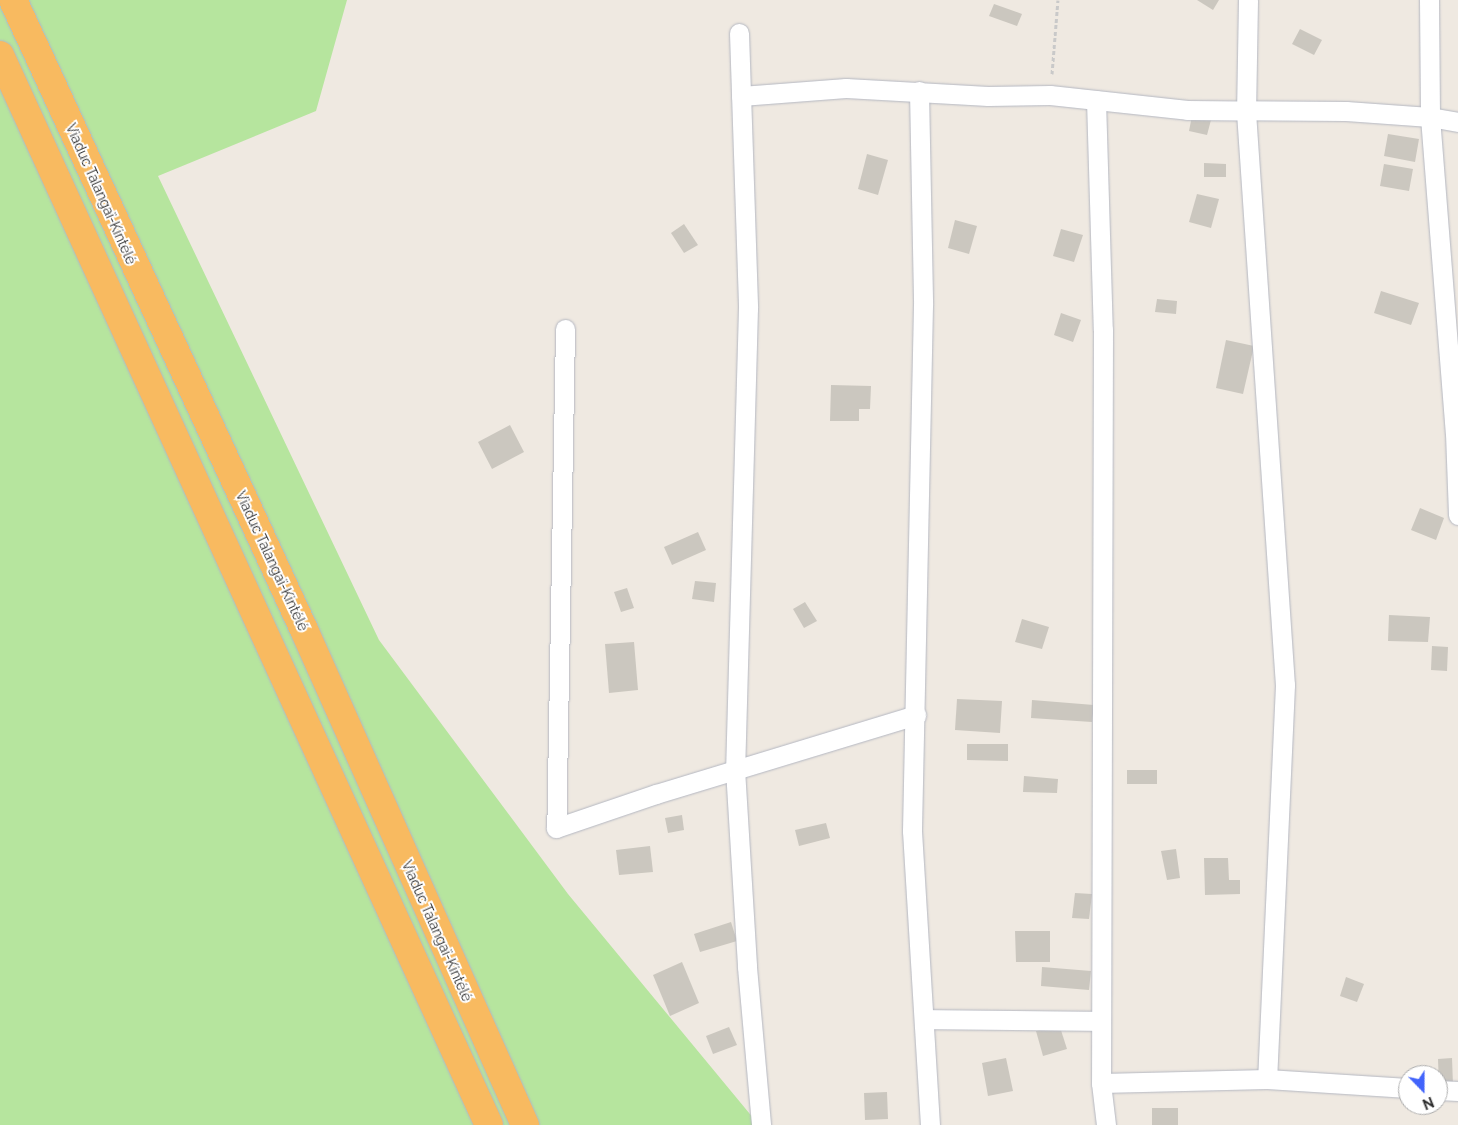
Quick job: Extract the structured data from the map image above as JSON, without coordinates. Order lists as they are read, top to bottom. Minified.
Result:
{"streets":{"highway":["Viaduc Talangaï-Kintélé"]},"north":"bottom"}
